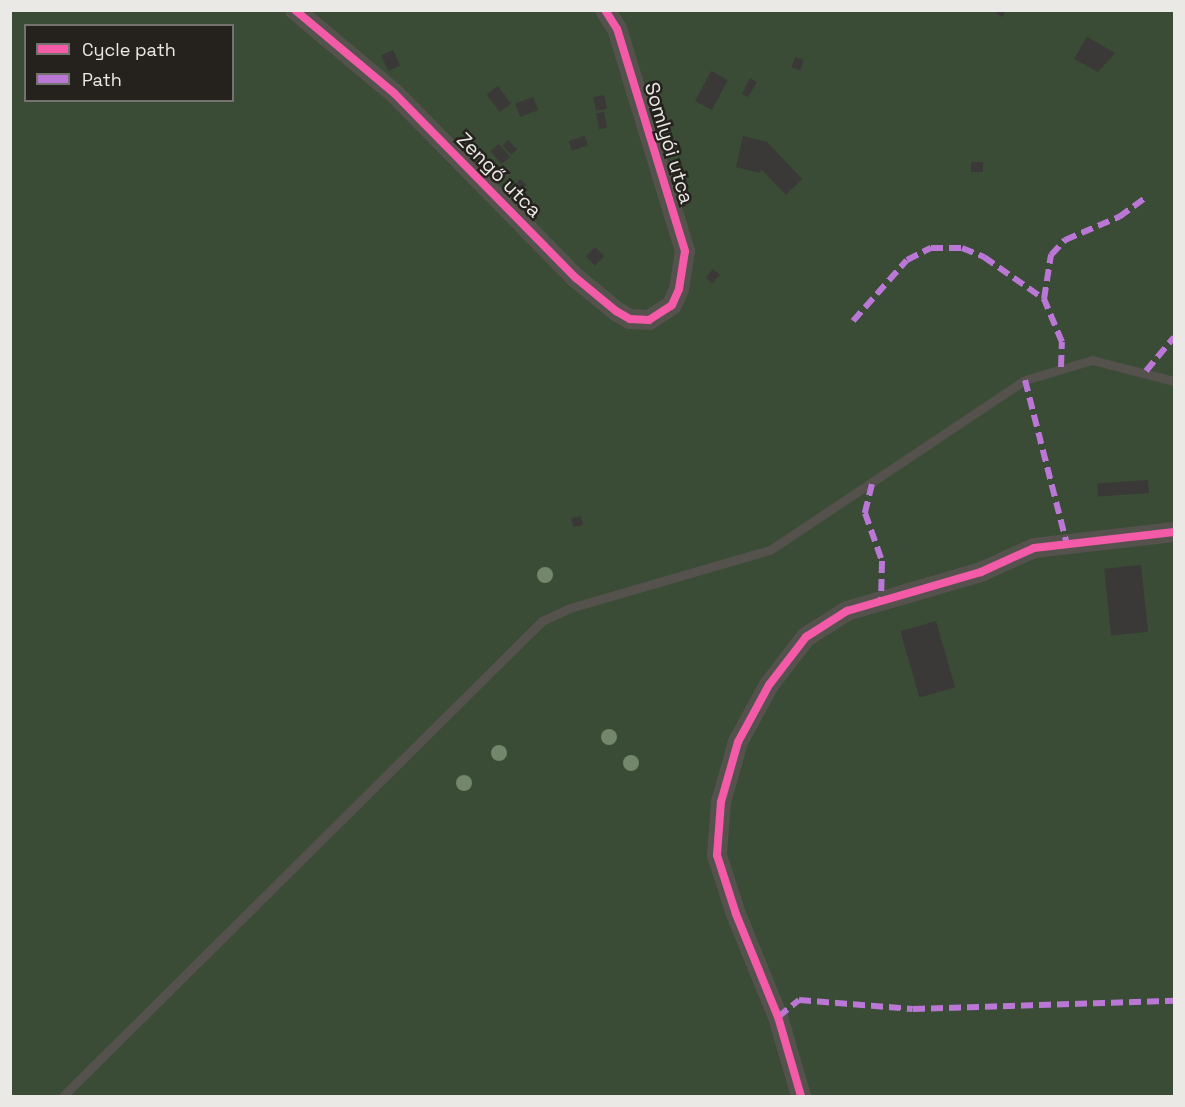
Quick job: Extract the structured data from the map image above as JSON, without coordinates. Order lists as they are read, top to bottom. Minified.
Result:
{"streets":{"street":["Somlyói utca","Zengő utca"]},"crossings":[["Somlyói utca","Zengő utca"]],"legend":["Cycle path","Path"]}
